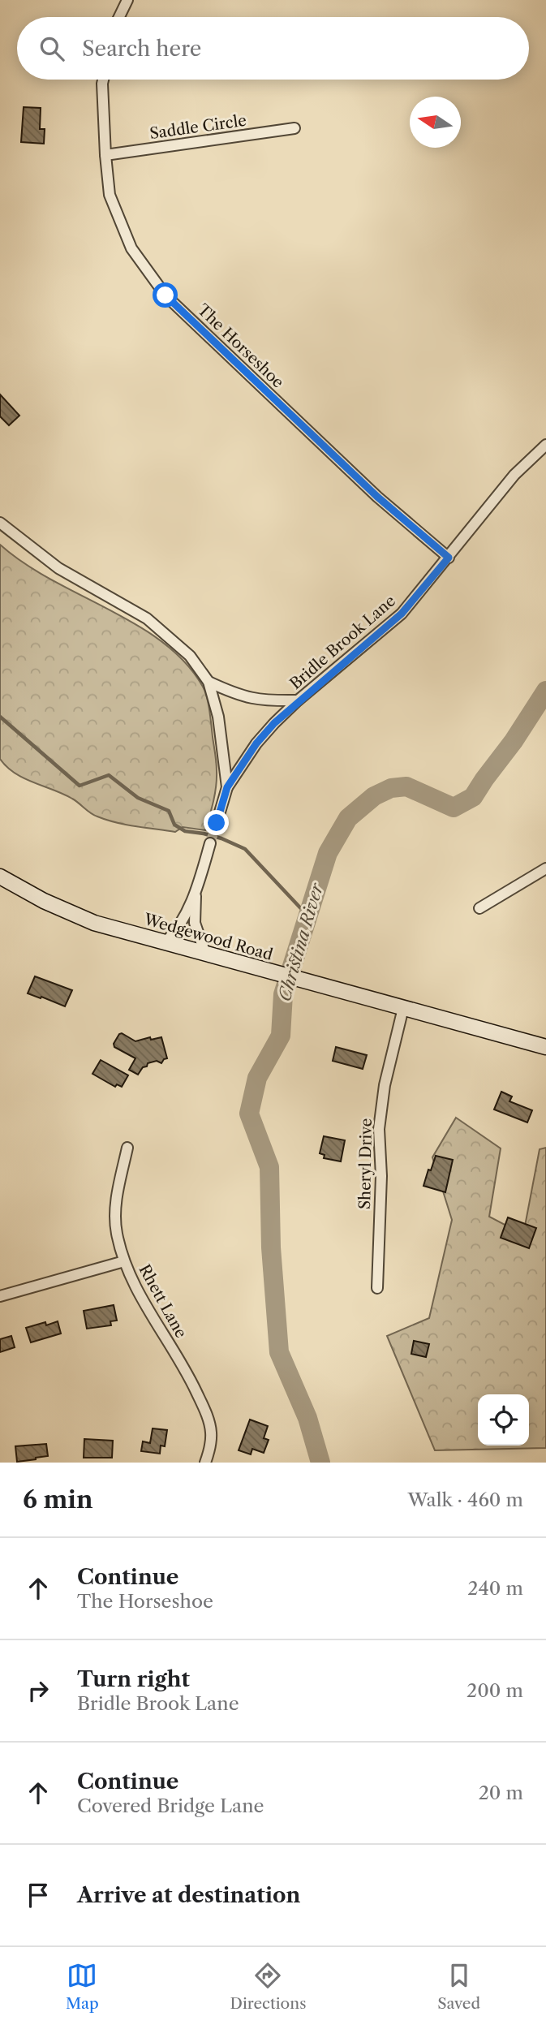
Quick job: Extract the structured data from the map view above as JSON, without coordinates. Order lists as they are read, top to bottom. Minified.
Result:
{"streets":{"street":["Saddle Circle","The Horseshoe","Bridle Brook Lane","Wedgewood Road","Sheryl Drive","Rhett Lane"]},"crossings":[["Saddle Circle","The Horseshoe"],["The Horseshoe","Bridle Brook Lane"],["Wedgewood Road","Sheryl Drive"]],"water":["Christina River"],"north":"left","page":{"search":"Search here","heading":["6 min","Walk · 460 m"],"list":[["Continue","The Horseshoe","240 m"],["Turn right","Bridle Brook Lane","200 m"],["Continue","Covered Bridge Lane","20 m"],"Arrive at destination"],"nav":["Map","Directions","Saved"]}}
